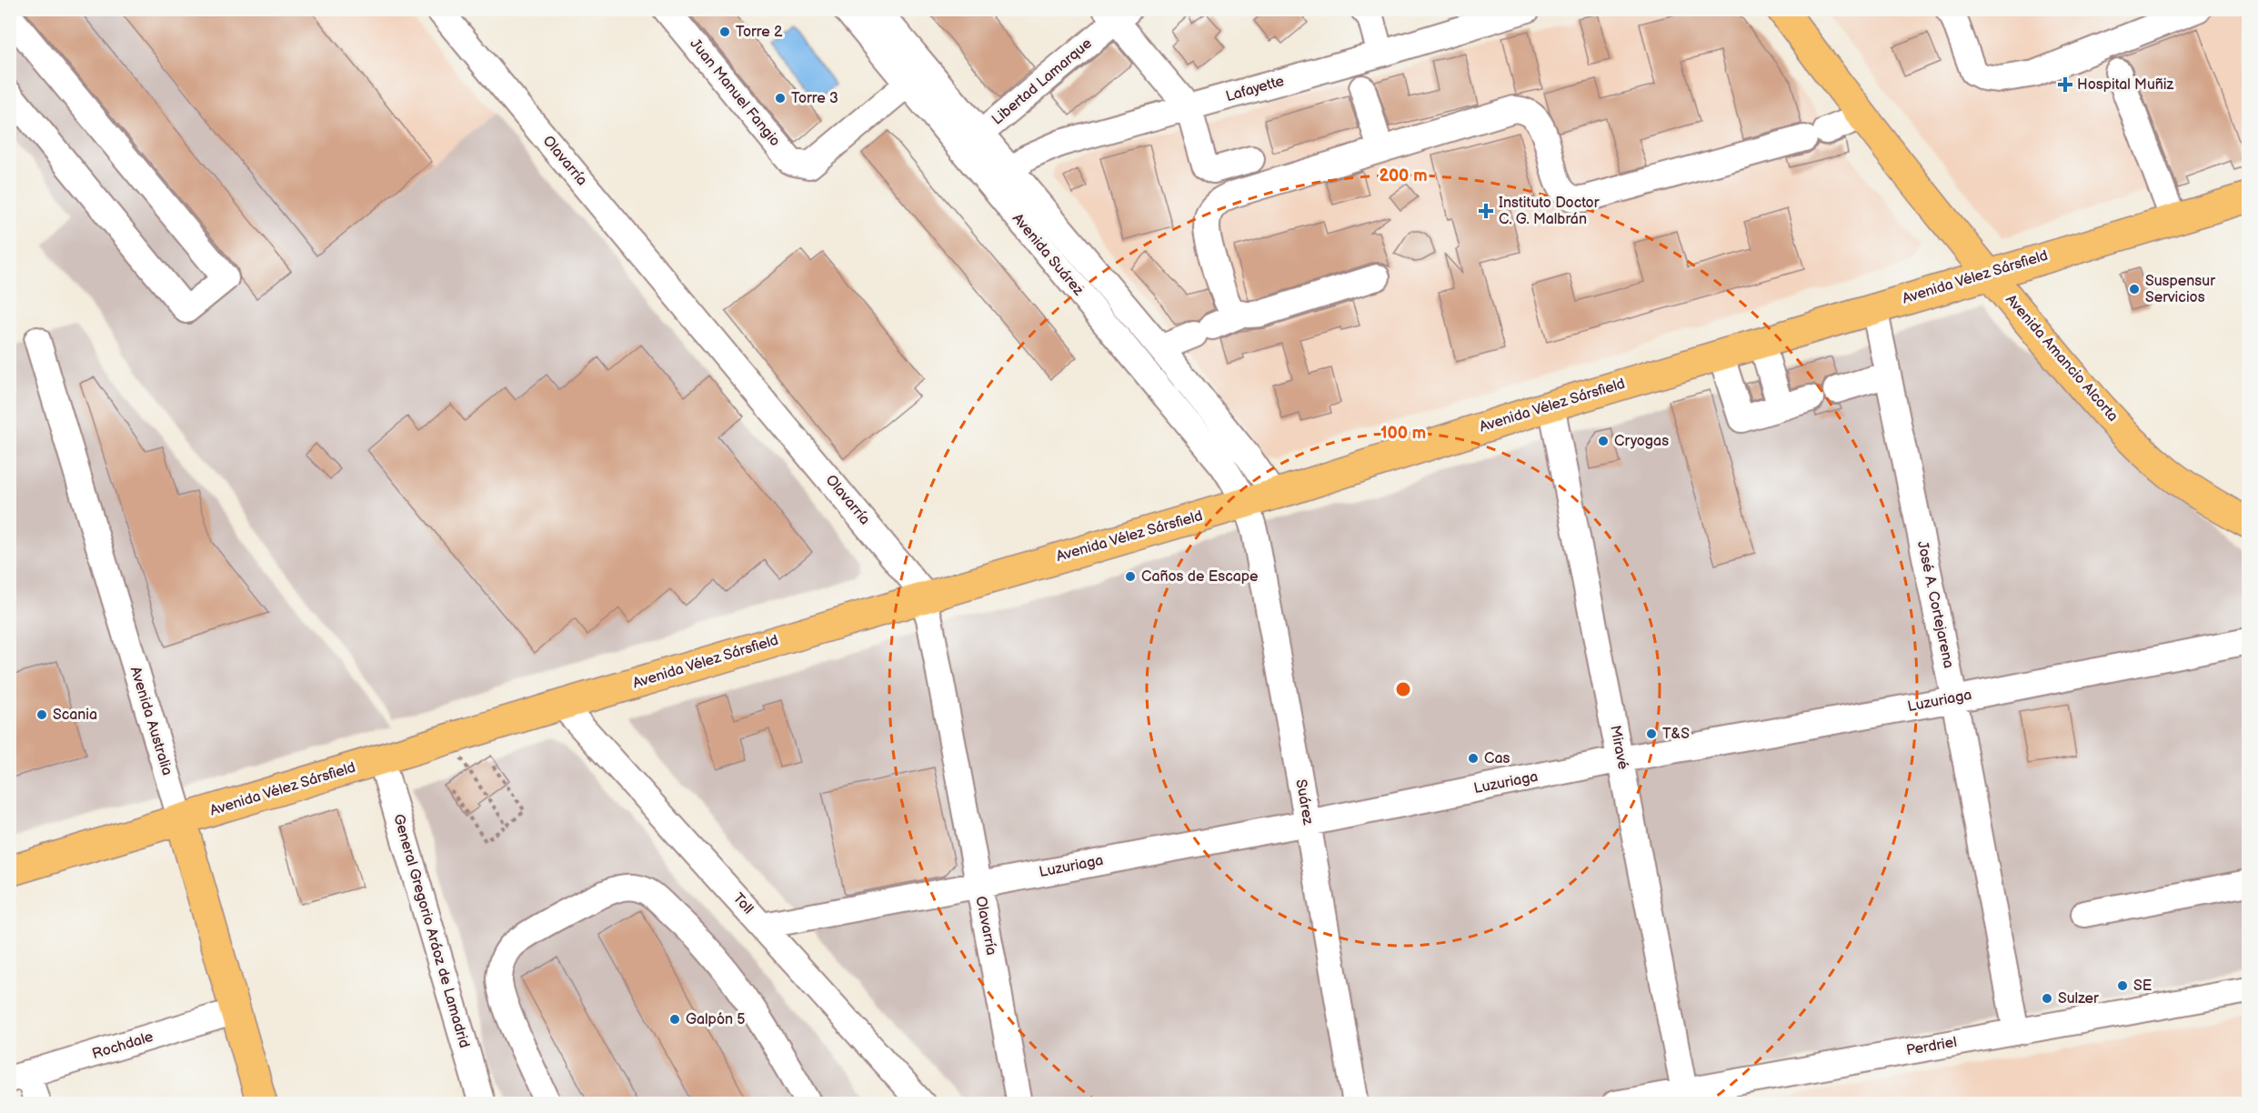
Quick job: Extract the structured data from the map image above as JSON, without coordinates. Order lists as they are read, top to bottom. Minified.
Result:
{"streets":{"main road":["Avenida Vélez Sársfield","Avenida Amancio Alcorta","Avenida Australia"],"street":["Libertad Lamarque","Lafayette","Juan Manuel Fangio","Olavarría","Avenida Suárez","José A. Cortejarena","Luzuriaga","Miravé","Suárez","Toll","General Gregorio Aráoz de Lamadrid","Rochdale","Perdriel"]},"crossings":[["Libertad Lamarque","Avenida Suárez"],["Lafayette","Avenida Suárez"],["Juan Manuel Fangio","Avenida Suárez"],["Olavarría","Avenida Vélez Sársfield"],["Olavarría","Luzuriaga"],["Avenida Suárez","Avenida Vélez Sársfield"],["Avenida Suárez","Suárez"],["Avenida Vélez Sársfield","Avenida Amancio Alcorta"],["Avenida Vélez Sársfield","José A. Cortejarena"],["Avenida Vélez Sársfield","Avenida Australia"],["Avenida Vélez Sársfield","Miravé"],["Avenida Vélez Sársfield","Suárez"],["Avenida Vélez Sársfield","Toll"],["Avenida Vélez Sársfield","General Gregorio Aráoz de Lamadrid"],["José A. Cortejarena","Luzuriaga"],["José A. Cortejarena","Perdriel"],["Luzuriaga","Miravé"],["Luzuriaga","Suárez"],["Luzuriaga","Toll"],["Avenida Australia","Rochdale"],["Miravé","Perdriel"]],"places":{"other":["Torre 2","Torre 3","Suspensur Servicios","Cryogas","Caños de Escape","Scania","T&S","Cas","SE","Sulzer","Galpón 5"],"health":["Hospital Muñiz","Instituto Doctor C. G. Malbrán"]},"rings":["200 m","100 m"]}
